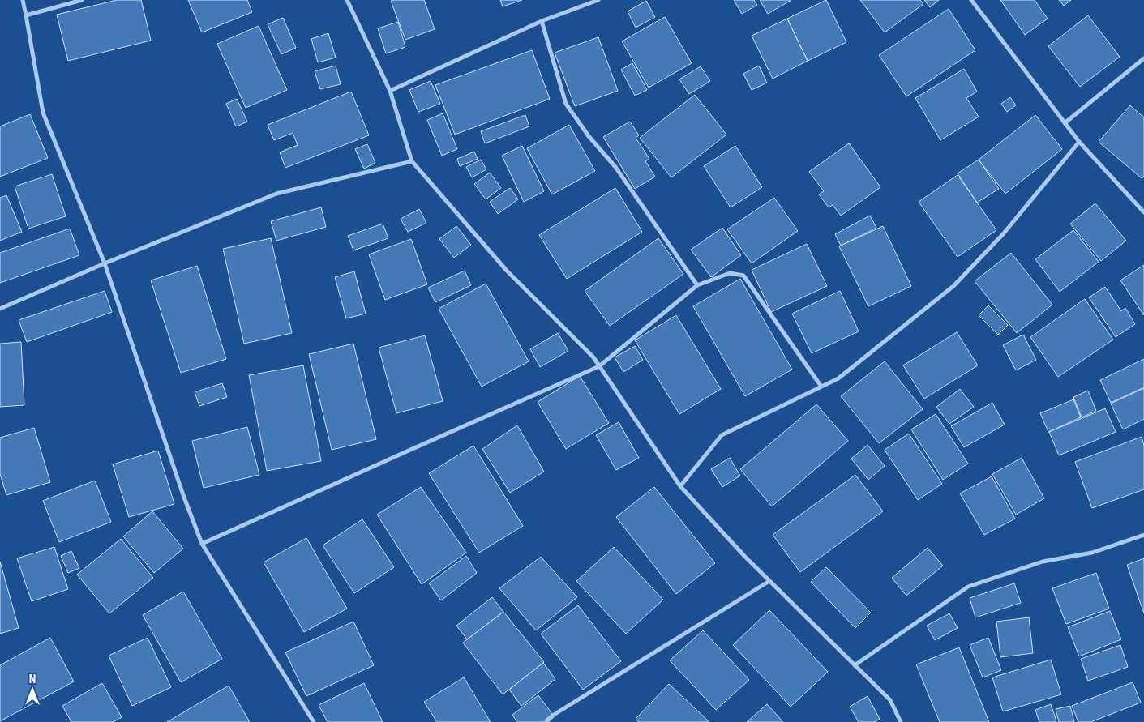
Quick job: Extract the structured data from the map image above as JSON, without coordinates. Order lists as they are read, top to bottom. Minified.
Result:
{"north":"top"}
